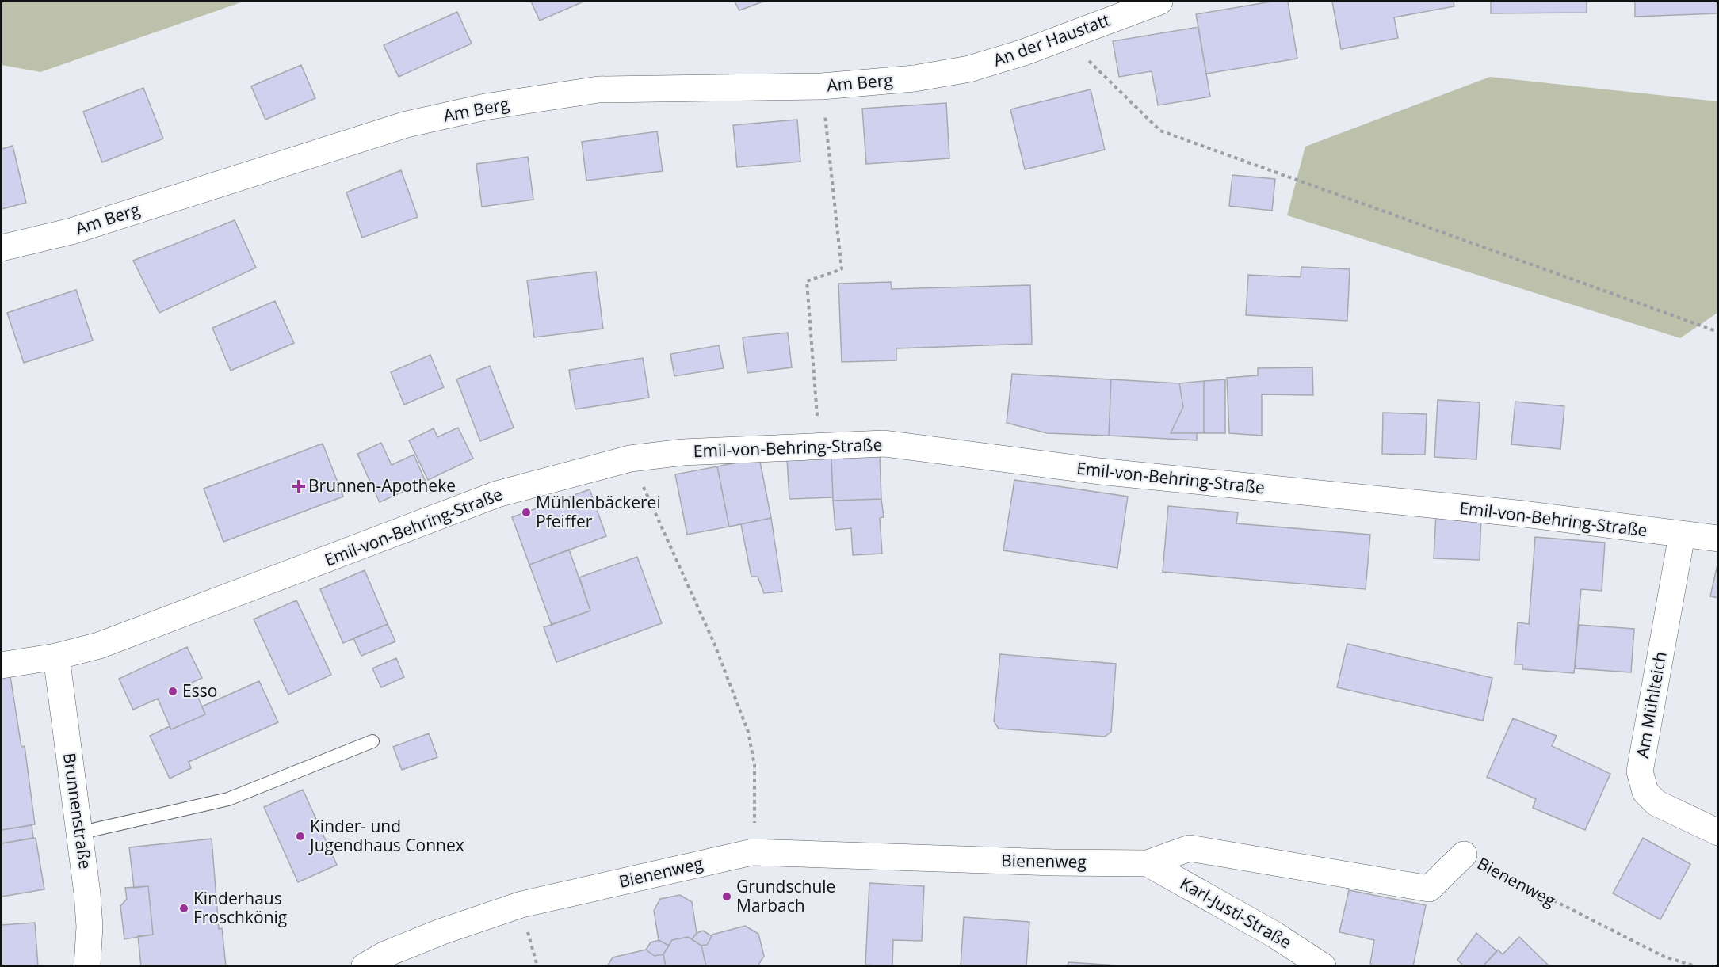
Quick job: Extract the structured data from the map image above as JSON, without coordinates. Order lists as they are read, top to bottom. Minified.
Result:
{"streets":{"street":["An der Haustatt","Am Berg","Emil-von-Behring-Straße","Am Mühlteich","Brunnenstraße","Bienenweg","Karl-Justi-Straße"]},"crossings":[["An der Haustatt","Am Berg"],["Emil-von-Behring-Straße","Am Mühlteich"],["Emil-von-Behring-Straße","Brunnenstraße"],["Bienenweg","Karl-Justi-Straße"]],"places":{"health":["Brunnen-Apotheke"],"other":["Mühlenbäckerei Pfeiffer","Esso","Kinder- und Jugendhaus Connex","Grundschule Marbach","Kinderhaus Froschkönig"]}}
